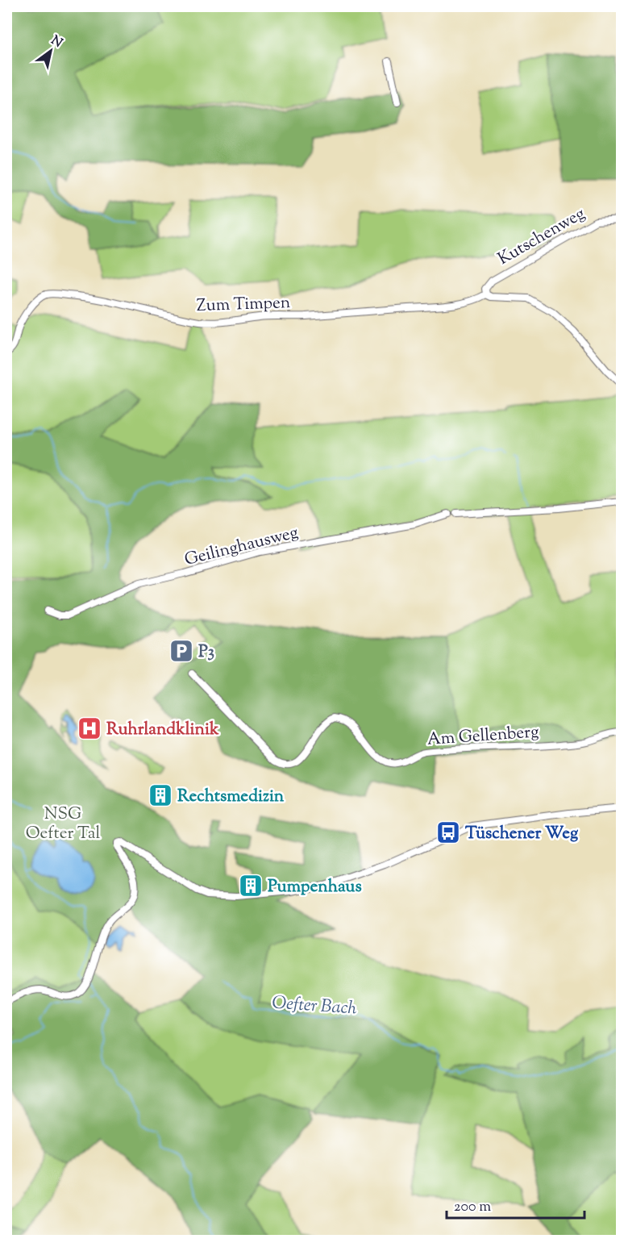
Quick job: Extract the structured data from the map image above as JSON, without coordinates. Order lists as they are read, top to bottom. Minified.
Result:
{"streets":{"street":["Kutschenweg","Zum Timpen","Geilinghausweg","Am Gellenberg"]},"crossings":[["Kutschenweg","Zum Timpen"]],"water":["Oefter Bach"],"parks":["NSG Oefter Tal"],"places":{"parking":["P3"],"hospital":["Ruhrlandklinik"],"building":["Rechtsmedizin","Pumpenhaus"],"bus stop":["Tüschener Weg"]},"scale_bar":"200 m","north":"top right"}
